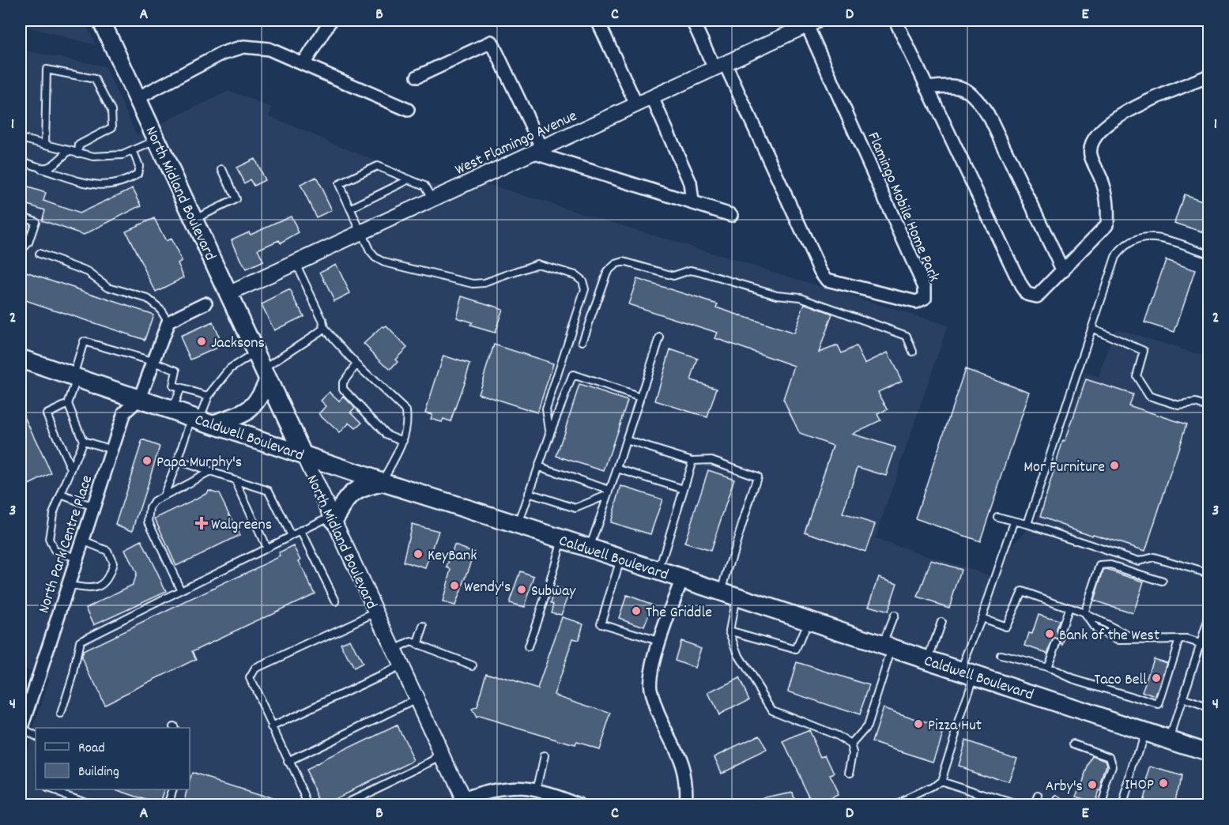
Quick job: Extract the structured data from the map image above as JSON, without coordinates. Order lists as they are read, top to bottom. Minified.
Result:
{"streets":{"main road":["North Midland Boulevard","Caldwell Boulevard"],"street":["West Flamingo Avenue","Flamingo Mobile Home Park","North Park Centre Place"]},"crossings":[["West Flamingo Avenue","North Midland Boulevard"],["West Flamingo Avenue","Flamingo Mobile Home Park"],["North Midland Boulevard","Caldwell Boulevard"],["Caldwell Boulevard","North Park Centre Place"]],"places":{"other":["Jacksons","Papa Murphy's","Mor Furniture","KeyBank","Wendy's","Subway","The Griddle","Bank of the West","Taco Bell","Pizza Hut","IHOP","Arby's"],"health":["Walgreens"]},"legend":["Road","Building"],"grid":{"columns":["A","B","C","D","E"],"rows":["1","2","3","4"]}}
